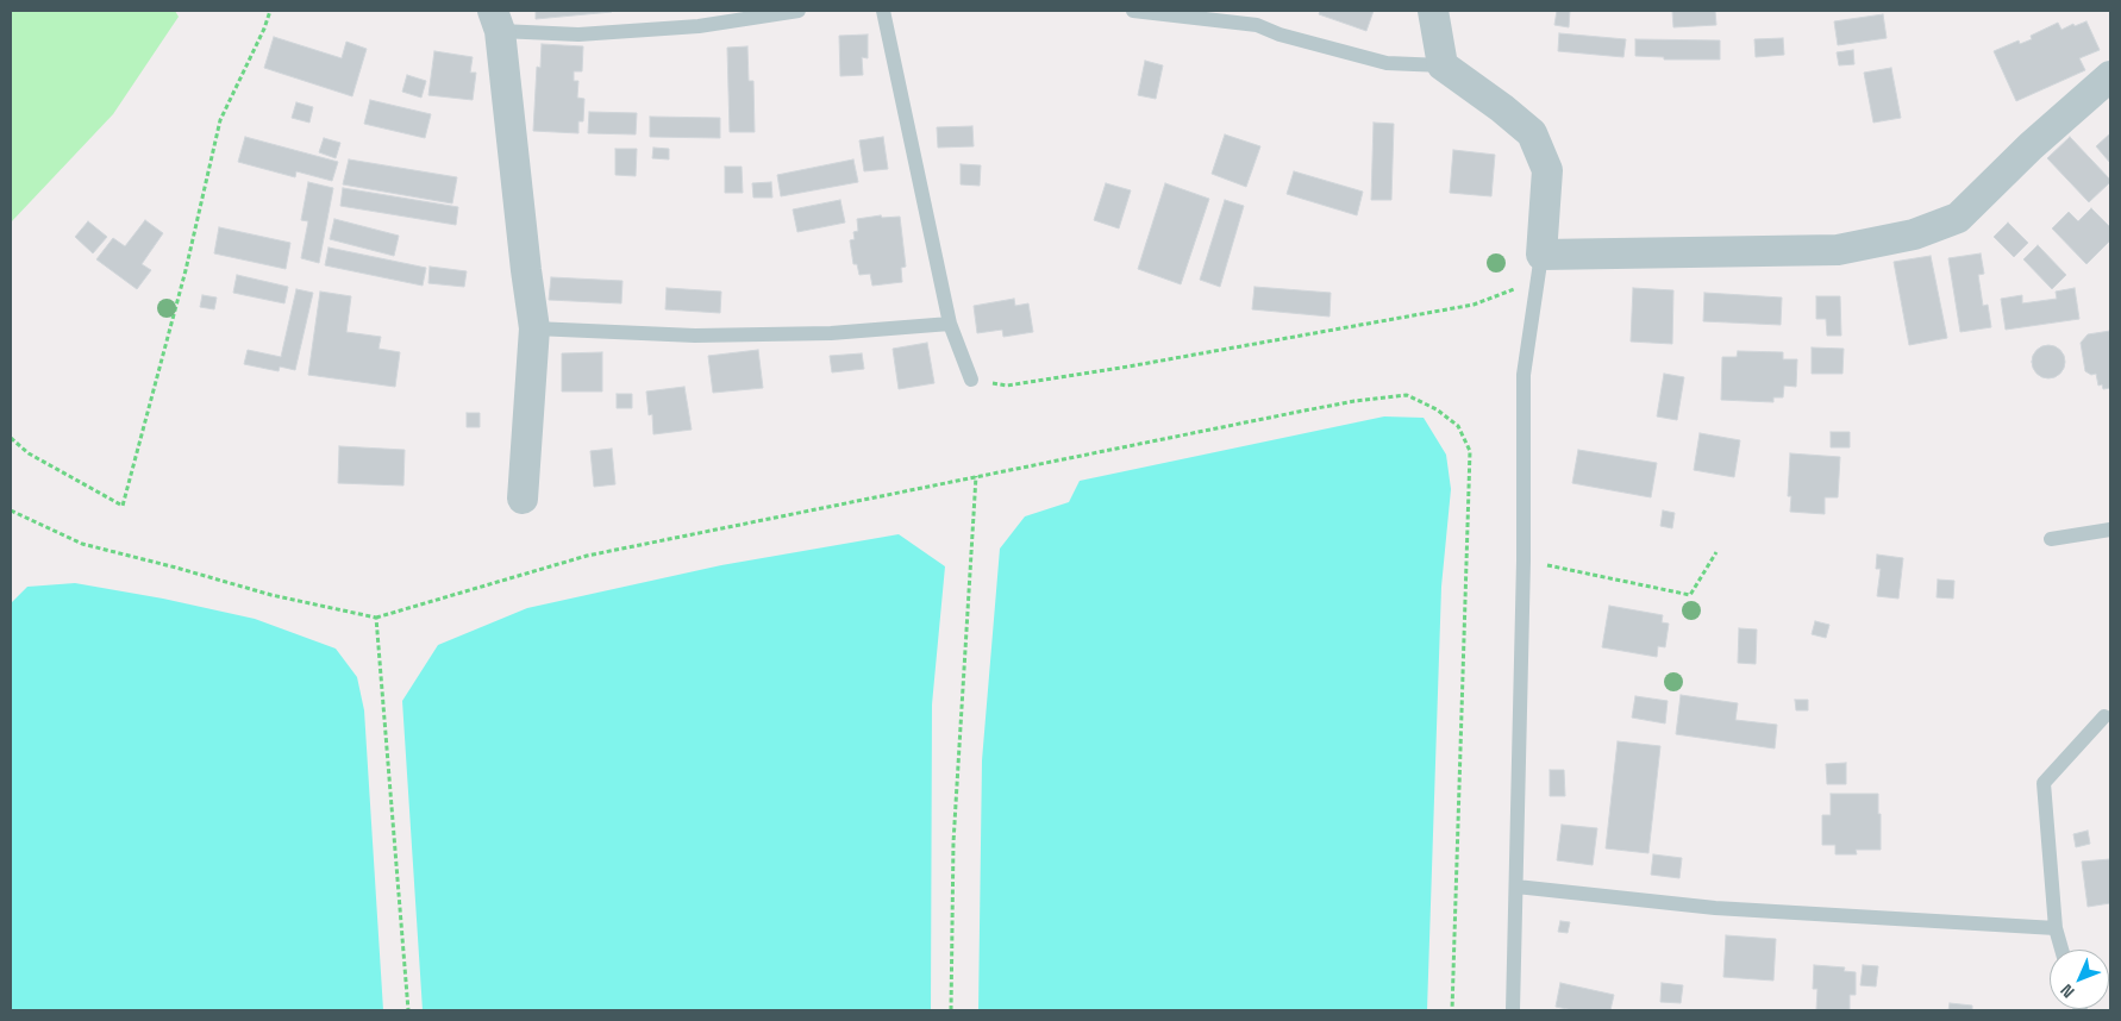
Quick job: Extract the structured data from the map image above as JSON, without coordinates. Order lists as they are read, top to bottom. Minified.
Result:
{"north":"bottom left"}
